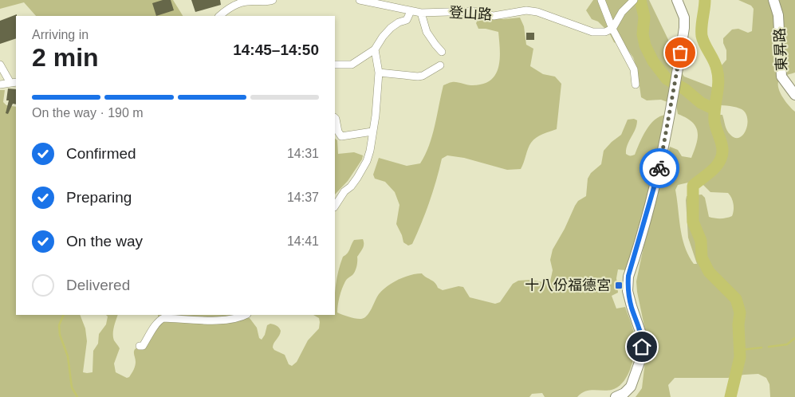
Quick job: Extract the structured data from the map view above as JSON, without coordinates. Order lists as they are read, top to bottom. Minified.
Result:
{"streets":{"street":["登山路","東昇路"]},"places":{"transit":["十八份福德宮"]},"page":{"heading":["2 min","Arriving in","14:45–14:50"],"bar":"On the way · 190 m","list":[["Confirmed","14:31"],["Preparing","14:37"],["On the way","14:41"],"Delivered"]}}
